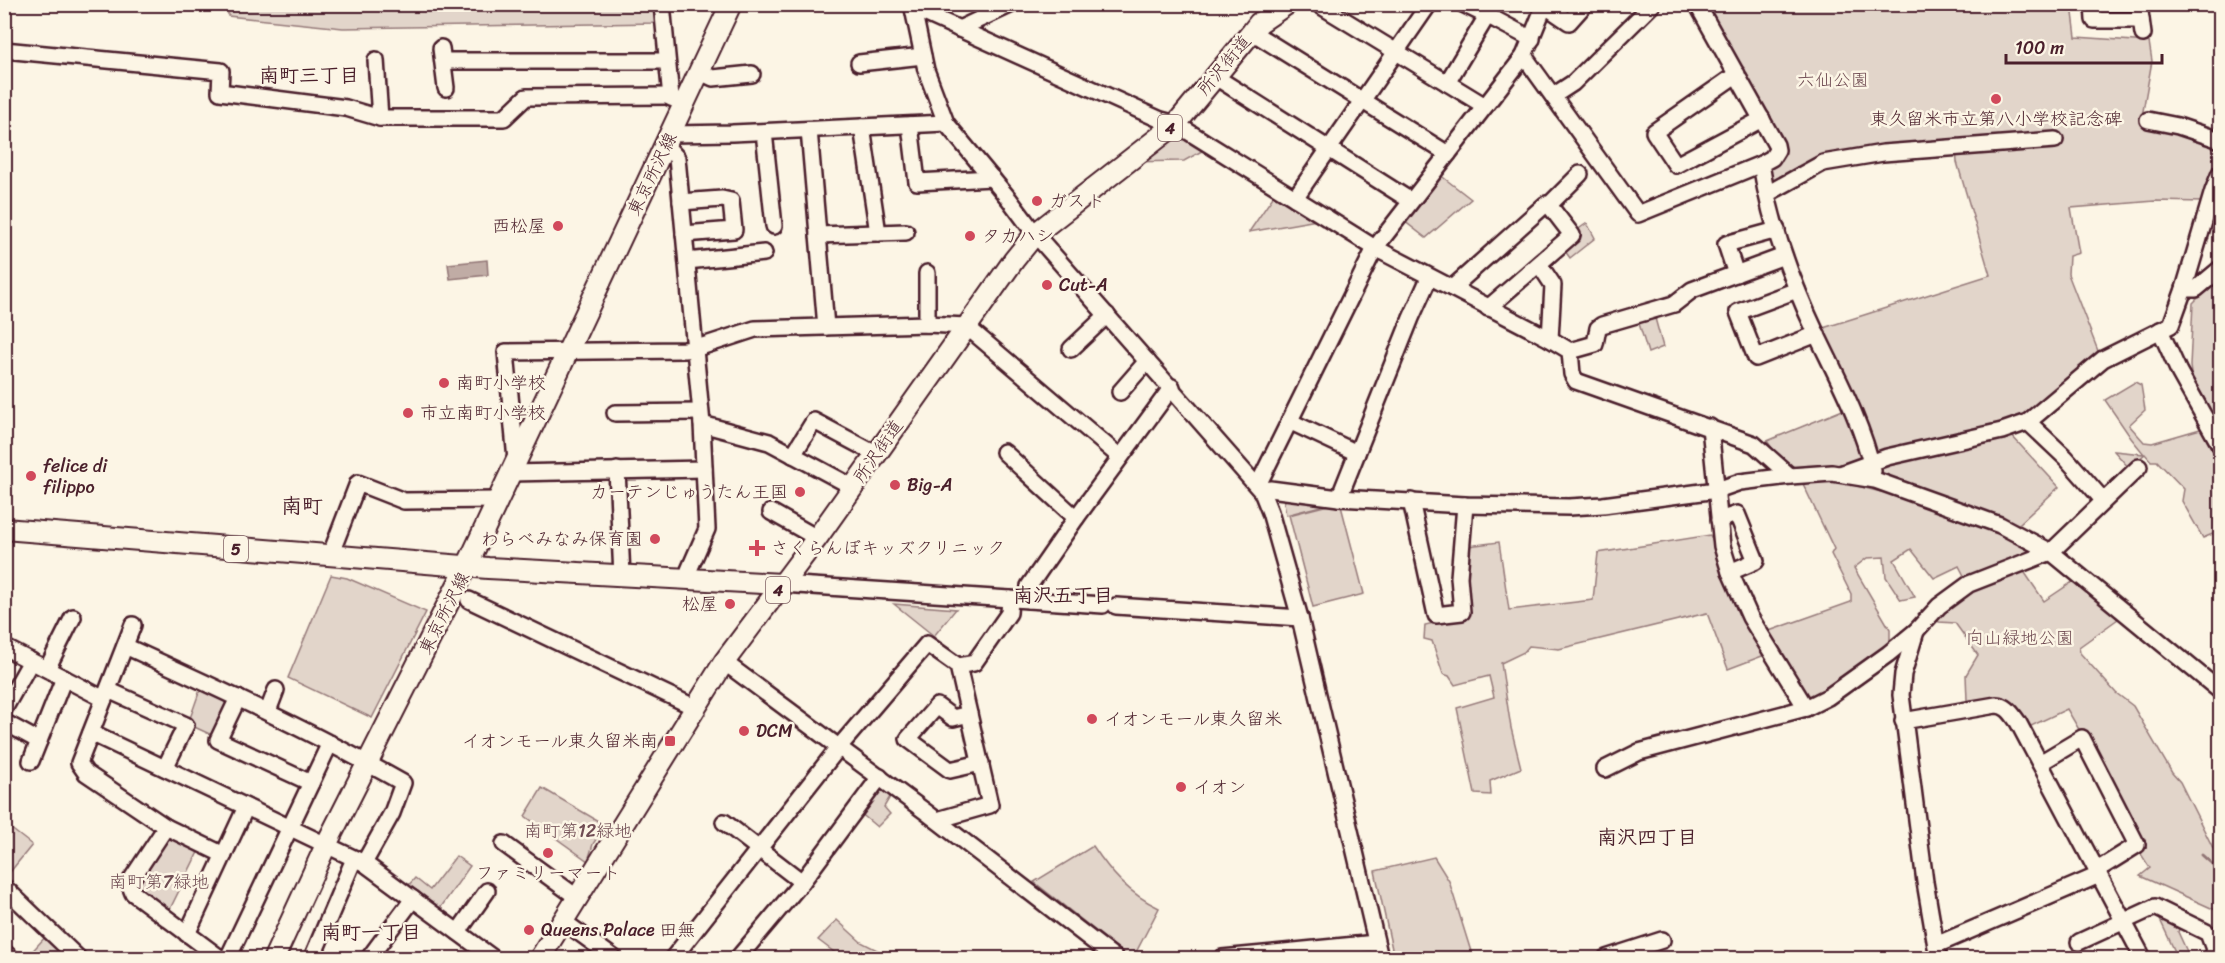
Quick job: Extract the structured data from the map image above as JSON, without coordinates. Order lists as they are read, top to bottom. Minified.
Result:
{"streets":{"main road":["所沢街道","4","東京所沢線","5"]},"crossings":[["所沢街道","5"],["東京所沢線","5"]],"districts":["南町三丁目","南町","南沢五丁目","南沢四丁目","南町一丁目"],"parks":["六仙公園","向山緑地公園","南町第12緑地","南町第7緑地"],"places":{"other":["東久留米市立第八小学校記念碑","ガスト","西松屋","タカハシ","Cut-A","南町小学校","市立南町小学校","felice di filippo","Big-A","カーテンじゅうたん王国","わらべみなみ保育園","松屋","イオンモール東久留米","DCM","イオン","ファミリーマート","Queens Palace 田無"],"health":["さくらんぼキッズクリニック"],"transit":["イオンモール東久留米南"]},"scale_bar":"100 m"}
